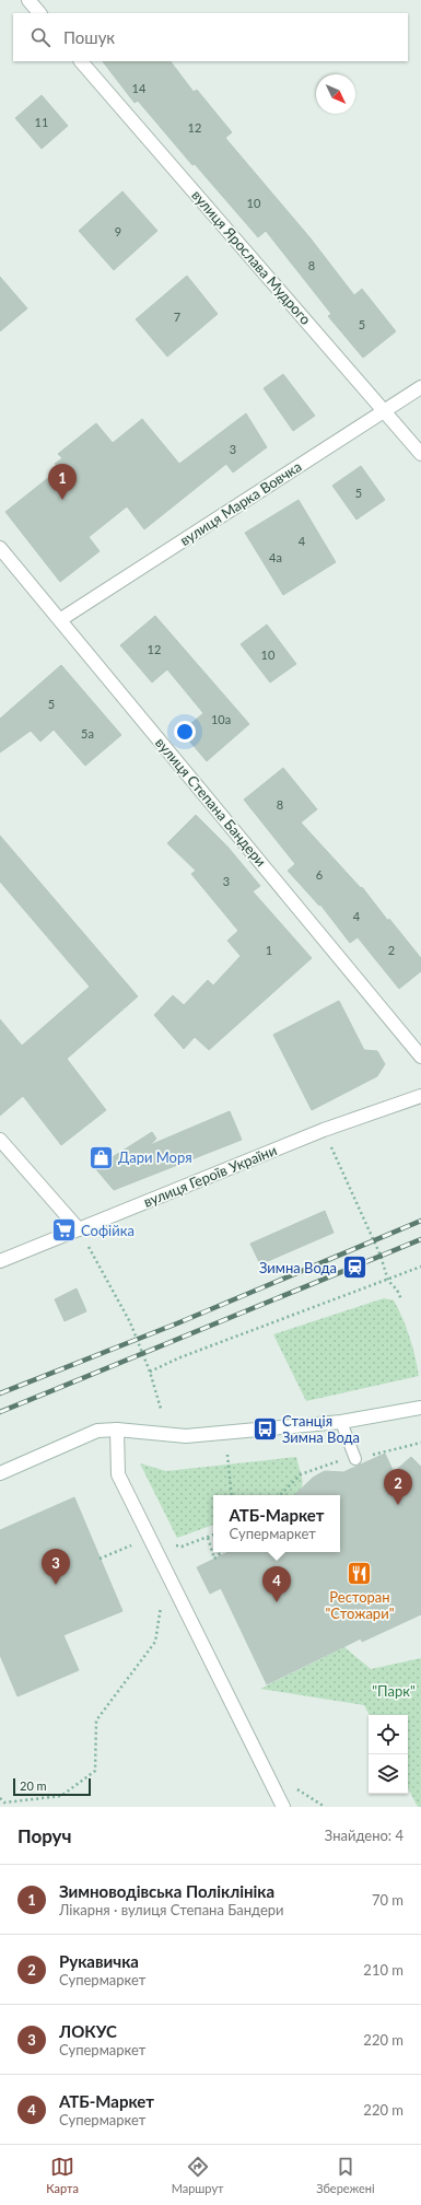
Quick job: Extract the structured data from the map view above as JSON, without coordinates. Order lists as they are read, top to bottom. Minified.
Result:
{"streets":{"street":["вулиця Ярослава Мудрого","вулиця Марка Вовчка","вулиця Степана Бандери","вулиця Героїв України"]},"crossings":[["вулиця Ярослава Мудрого","вулиця Марка Вовчка"],["вулиця Марка Вовчка","вулиця Степана Бандери"]],"parks":["\"Парк\""],"places":{"shop":["Дари Моря"],"supermarket":["Софійка"],"station":["Зимна Вода"],"bus stop":["Станція Зимна Вода"],"restaurant":["Ресторан \"Стожари\""]},"house_numbers":["14","11","12","10","9","8","7","5","3","5","4","4а","12","10","5","10а","5а","8","6","3","4","1","2"],"scale_bar":"20 m","north":"bottom right","page":{"search":"Пошук","pins":["1","2","3","4"],"popup":["АТБ-Маркет","Супермаркет"],"scale":"20 m","heading":["Поруч","Знайдено: 4"],"list":[{"mark":"1","name":"Зимноводівська Поліклініка","note":"Лікарня · вулиця Степана Бандери","value":"70 m"},{"mark":"2","name":"Рукавичка","note":"Супермаркет","value":"210 m"},{"mark":"3","name":"ЛОКУС","note":"Супермаркет","value":"220 m"},{"mark":"4","name":"АТБ-Маркет","note":"Супермаркет","value":"220 m"}],"nav":["Карта","Маршрут","Збережені"]}}
